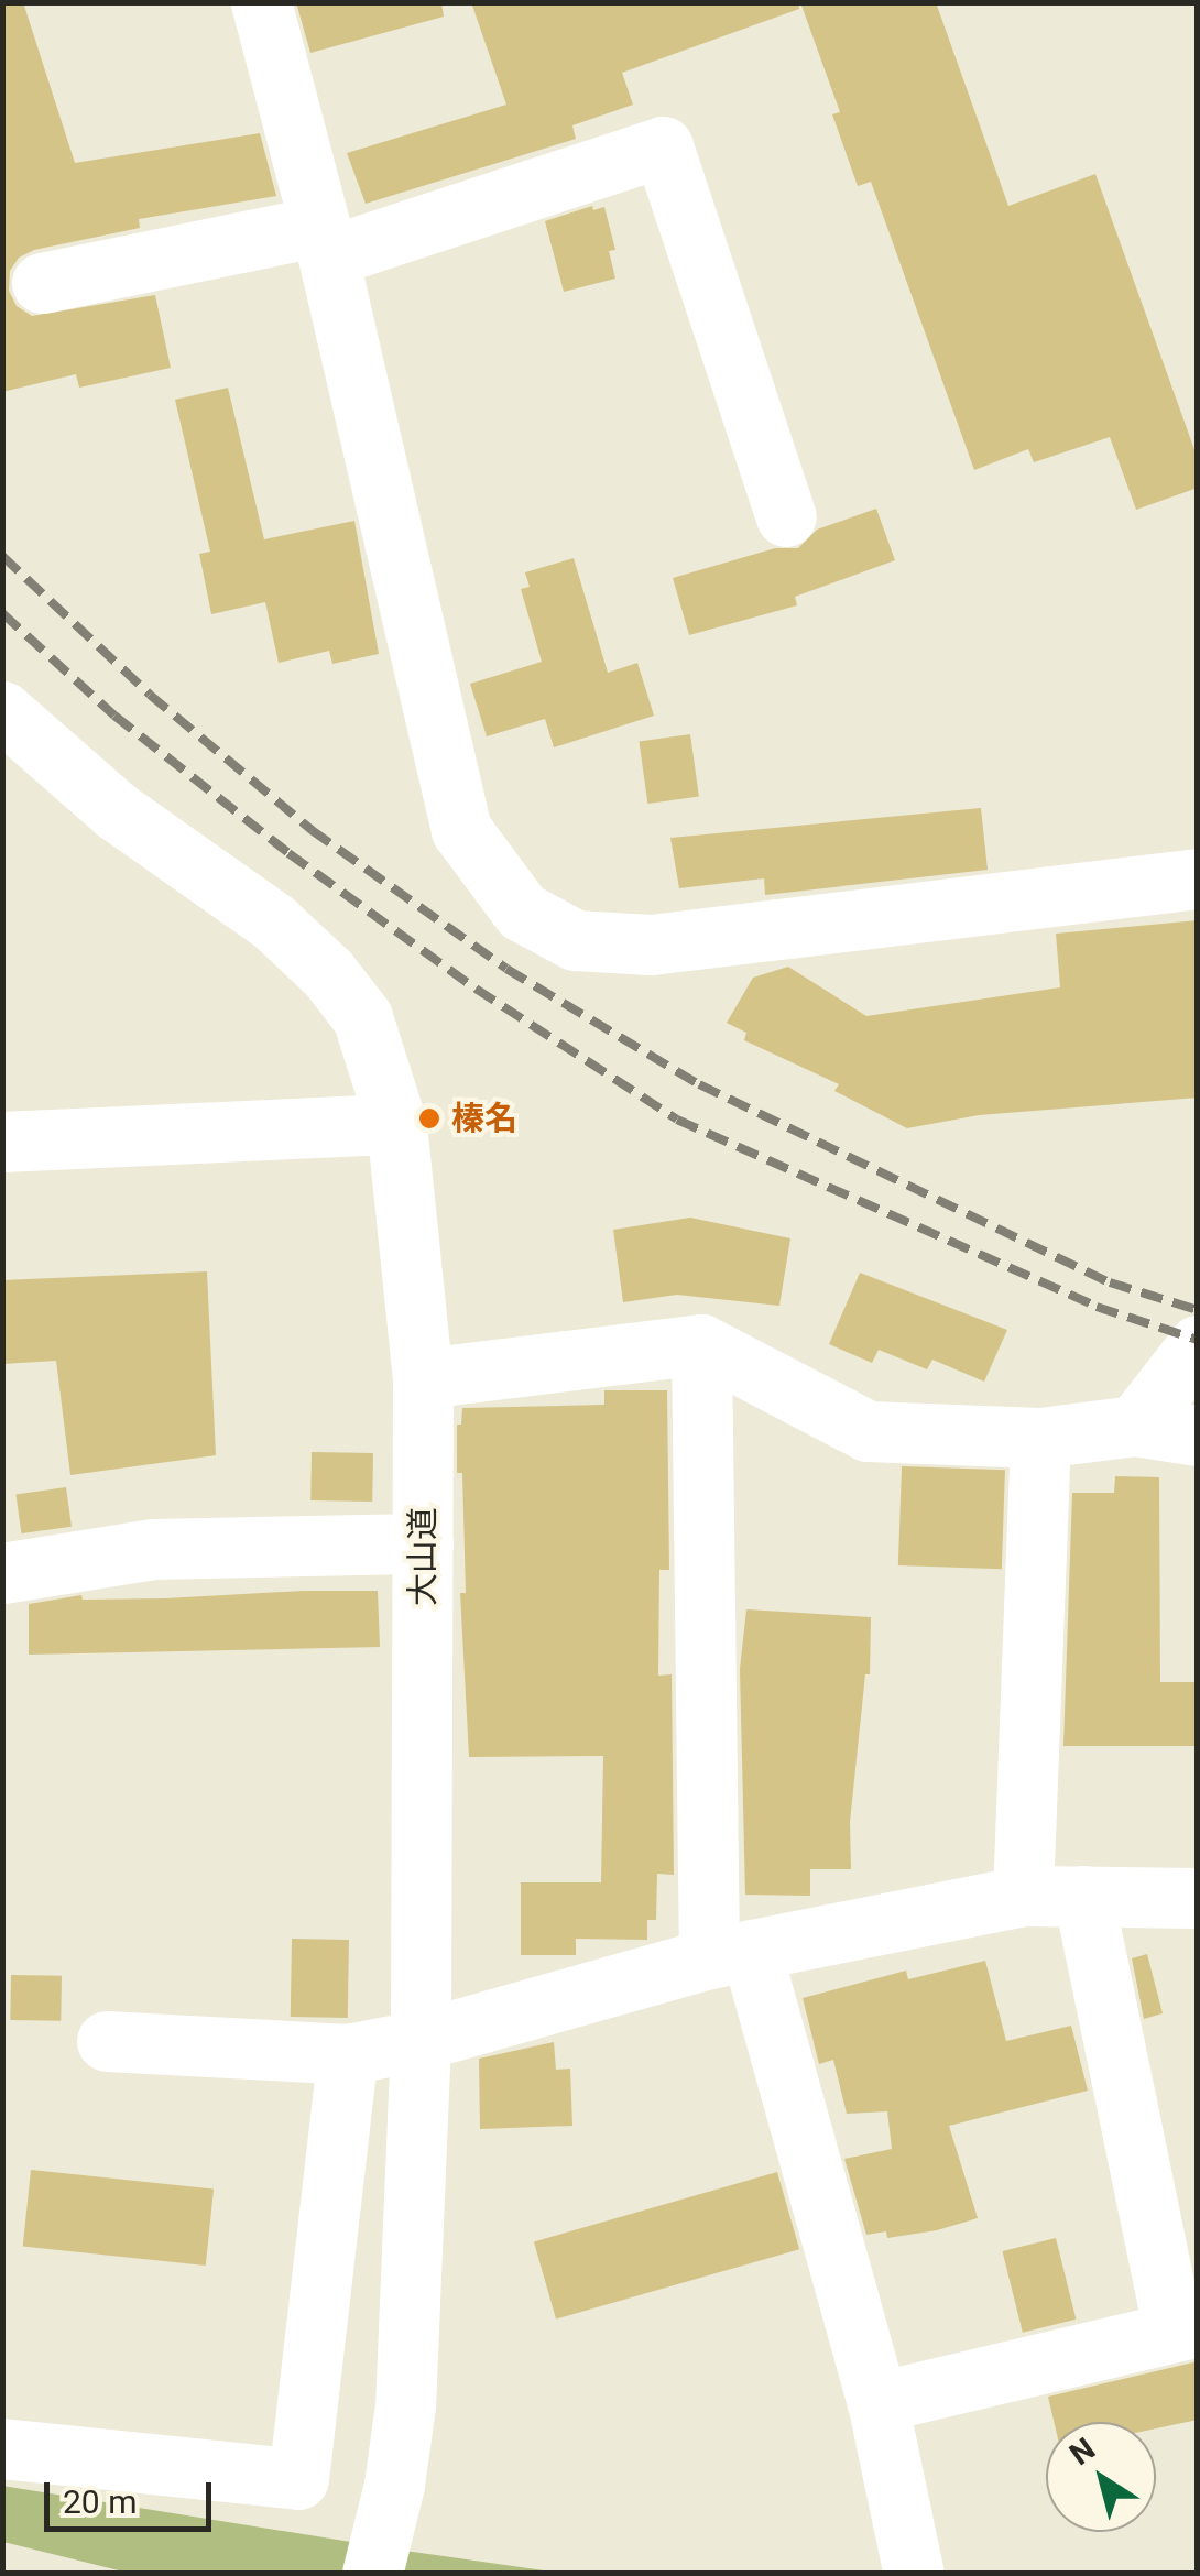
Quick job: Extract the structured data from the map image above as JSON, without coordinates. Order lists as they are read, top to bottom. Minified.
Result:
{"streets":{"street":["大山道"]},"places":["榛名"],"scale_bar":"20 m","north":"top left"}
